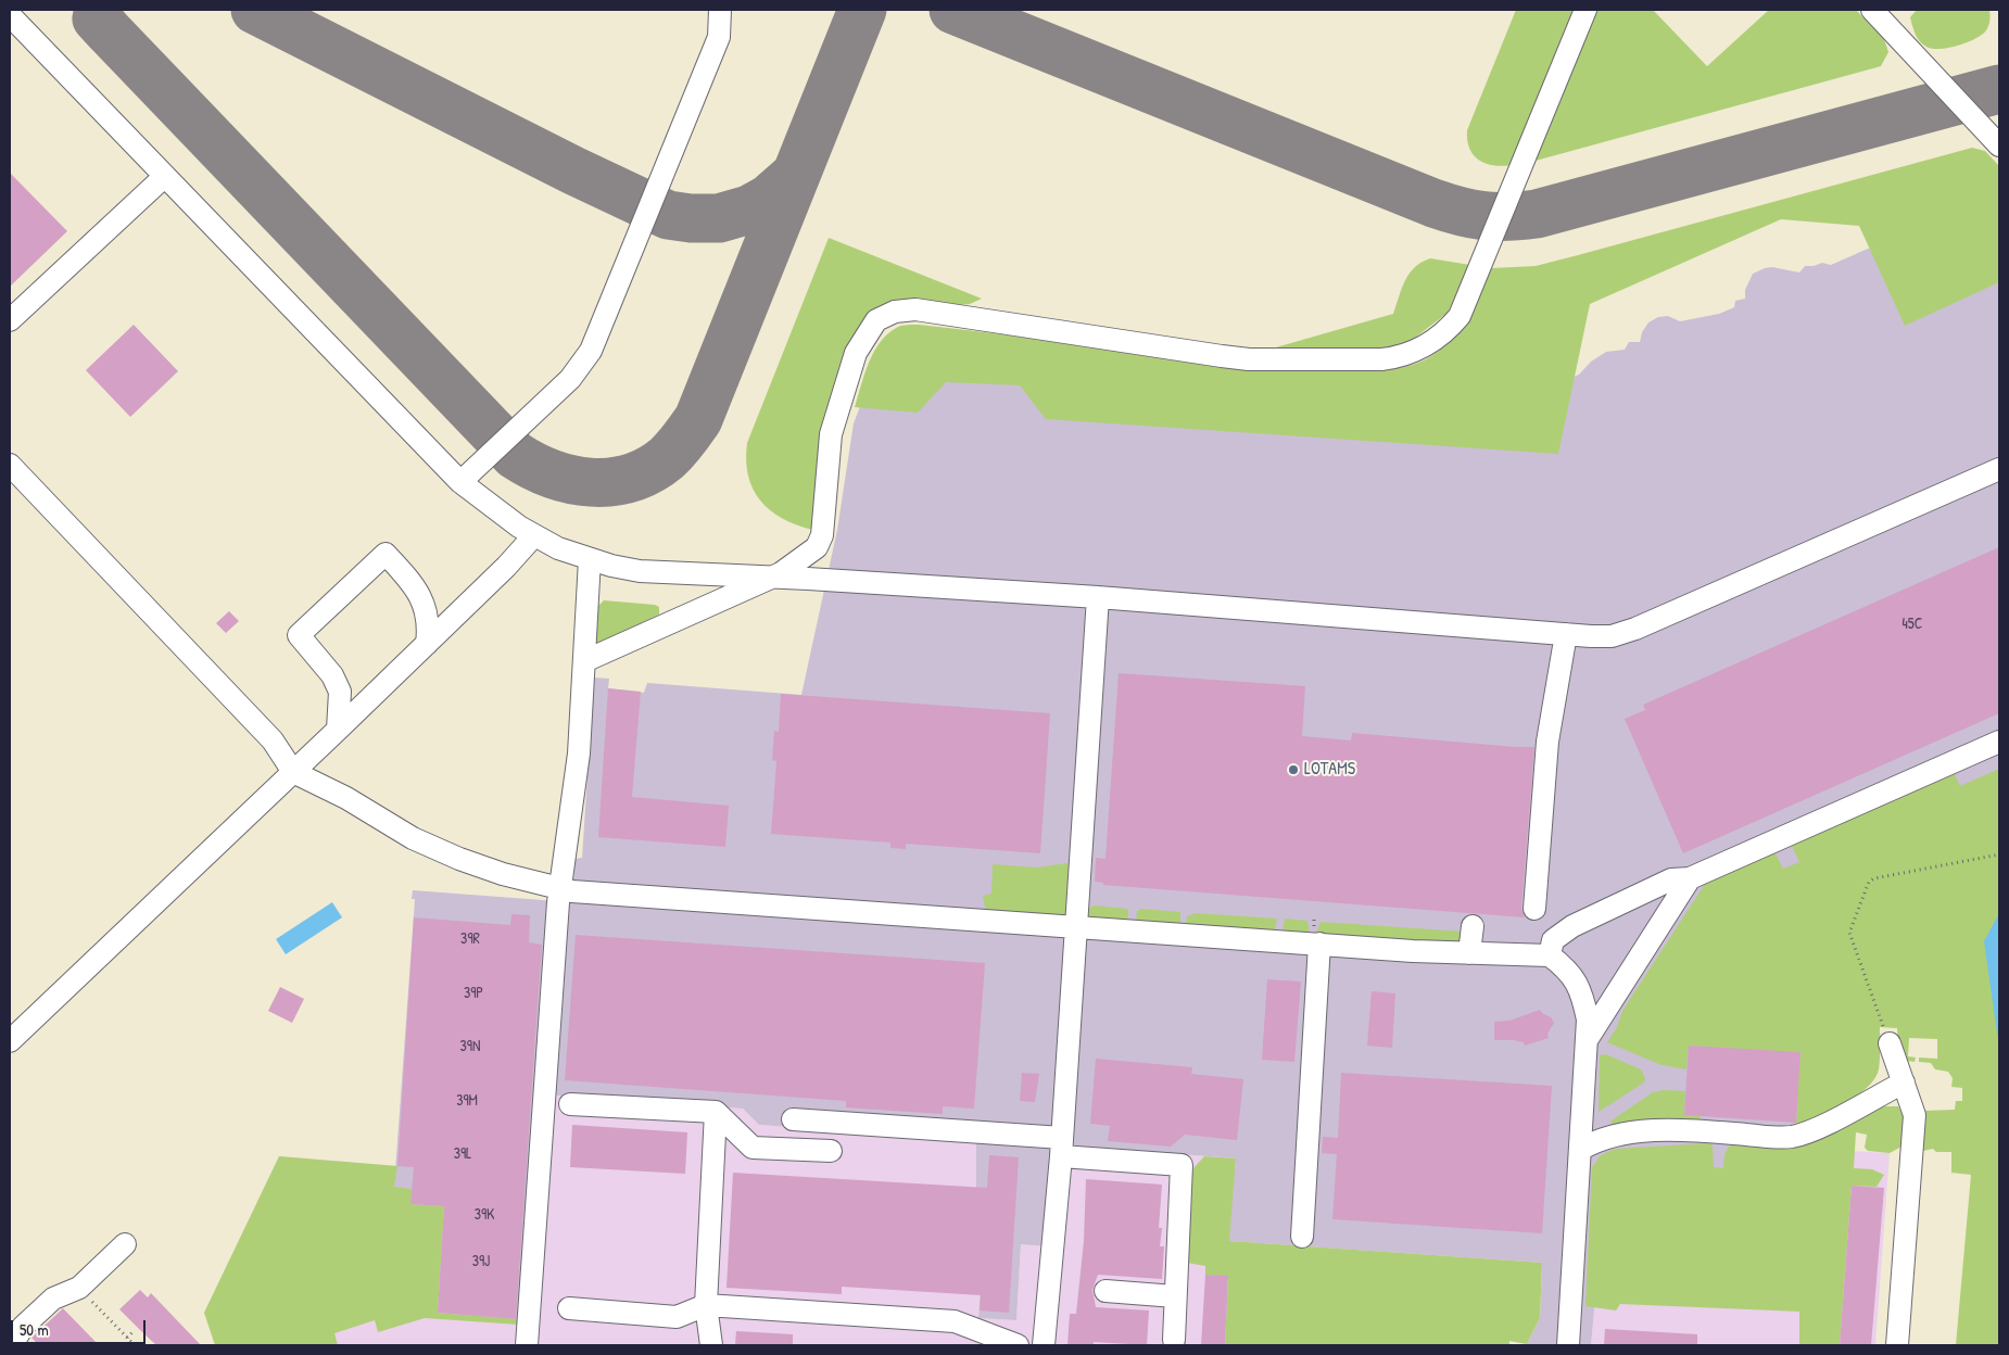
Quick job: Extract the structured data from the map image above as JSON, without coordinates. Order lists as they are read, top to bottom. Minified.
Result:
{"places":["LOTAMS"],"house_numbers":["45C","39R","39P","39N","39M","39L","39K","39J"],"scale_bar":"50 m"}
